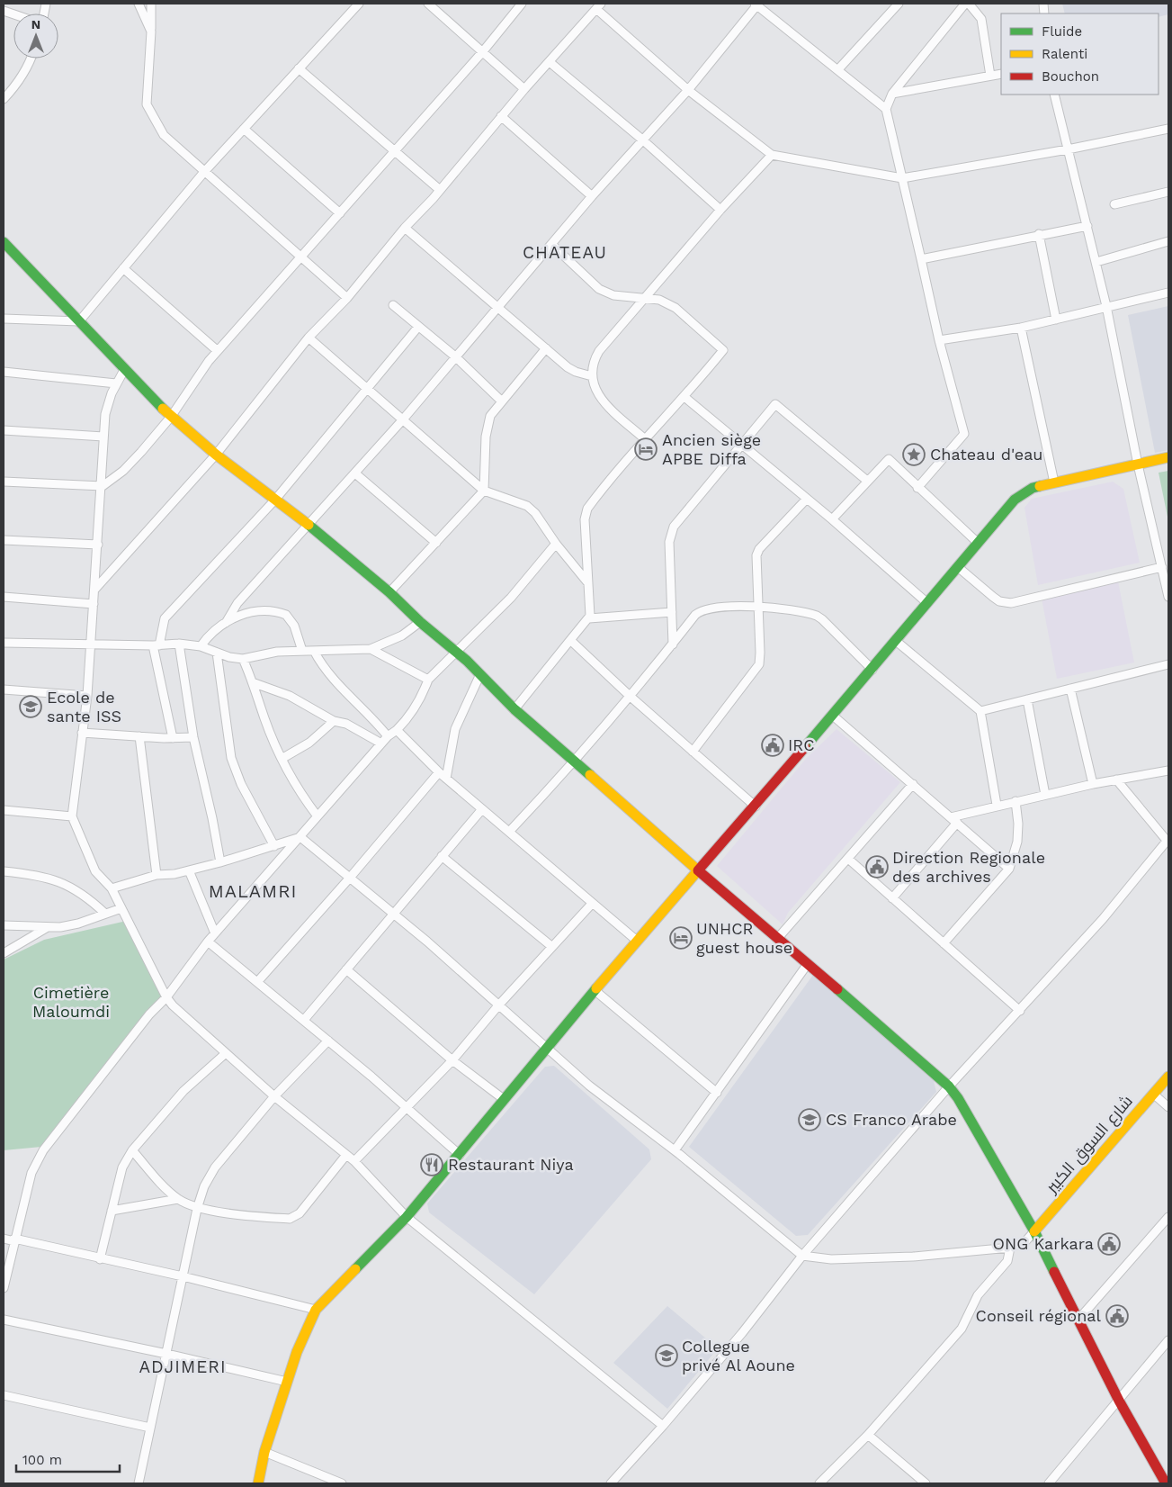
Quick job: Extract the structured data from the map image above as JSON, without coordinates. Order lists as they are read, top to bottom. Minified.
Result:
{"streets":{"street":["شارع السوق الكبير"]},"districts":["CHATEAU","MALAMRI","ADJIMERI"],"parks":["Cimetière Maloumdi"],"places":{"hotel":["Ancien siège APBE Diffa","UNHCR guest house"],"place":["Chateau d'eau"],"school or university":["Ecole de sante ISS","CS Franco Arabe","Collegue privé Al Aoune"],"public building":["IRC","Direction Regionale des archives","ONG Karkara","Conseil régional"],"restaurant":["Restaurant Niya"]},"legend":["Fluide","Ralenti","Bouchon"],"scale_bar":"100 m","north":"top"}
